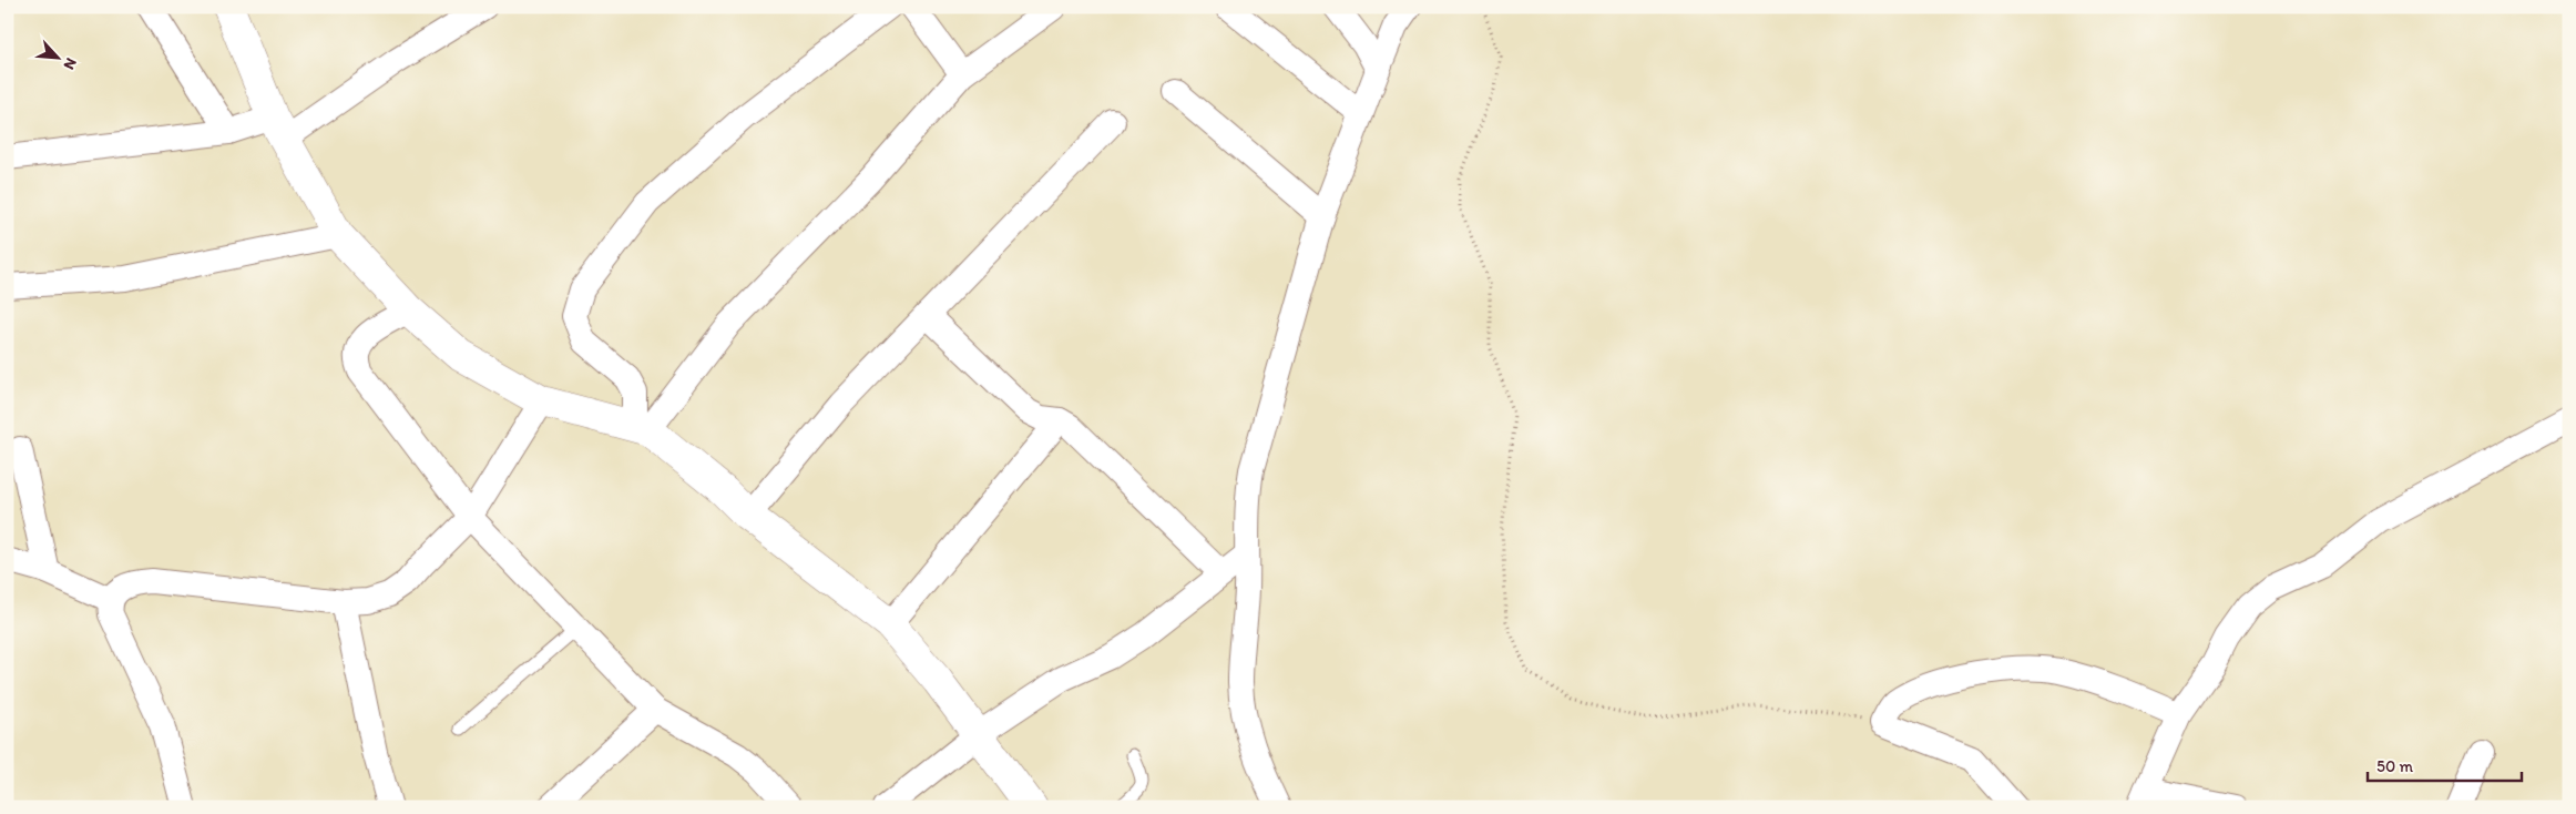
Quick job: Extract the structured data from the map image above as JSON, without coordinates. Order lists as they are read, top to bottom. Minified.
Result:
{"scale_bar":"50 m","north":"bottom right"}
